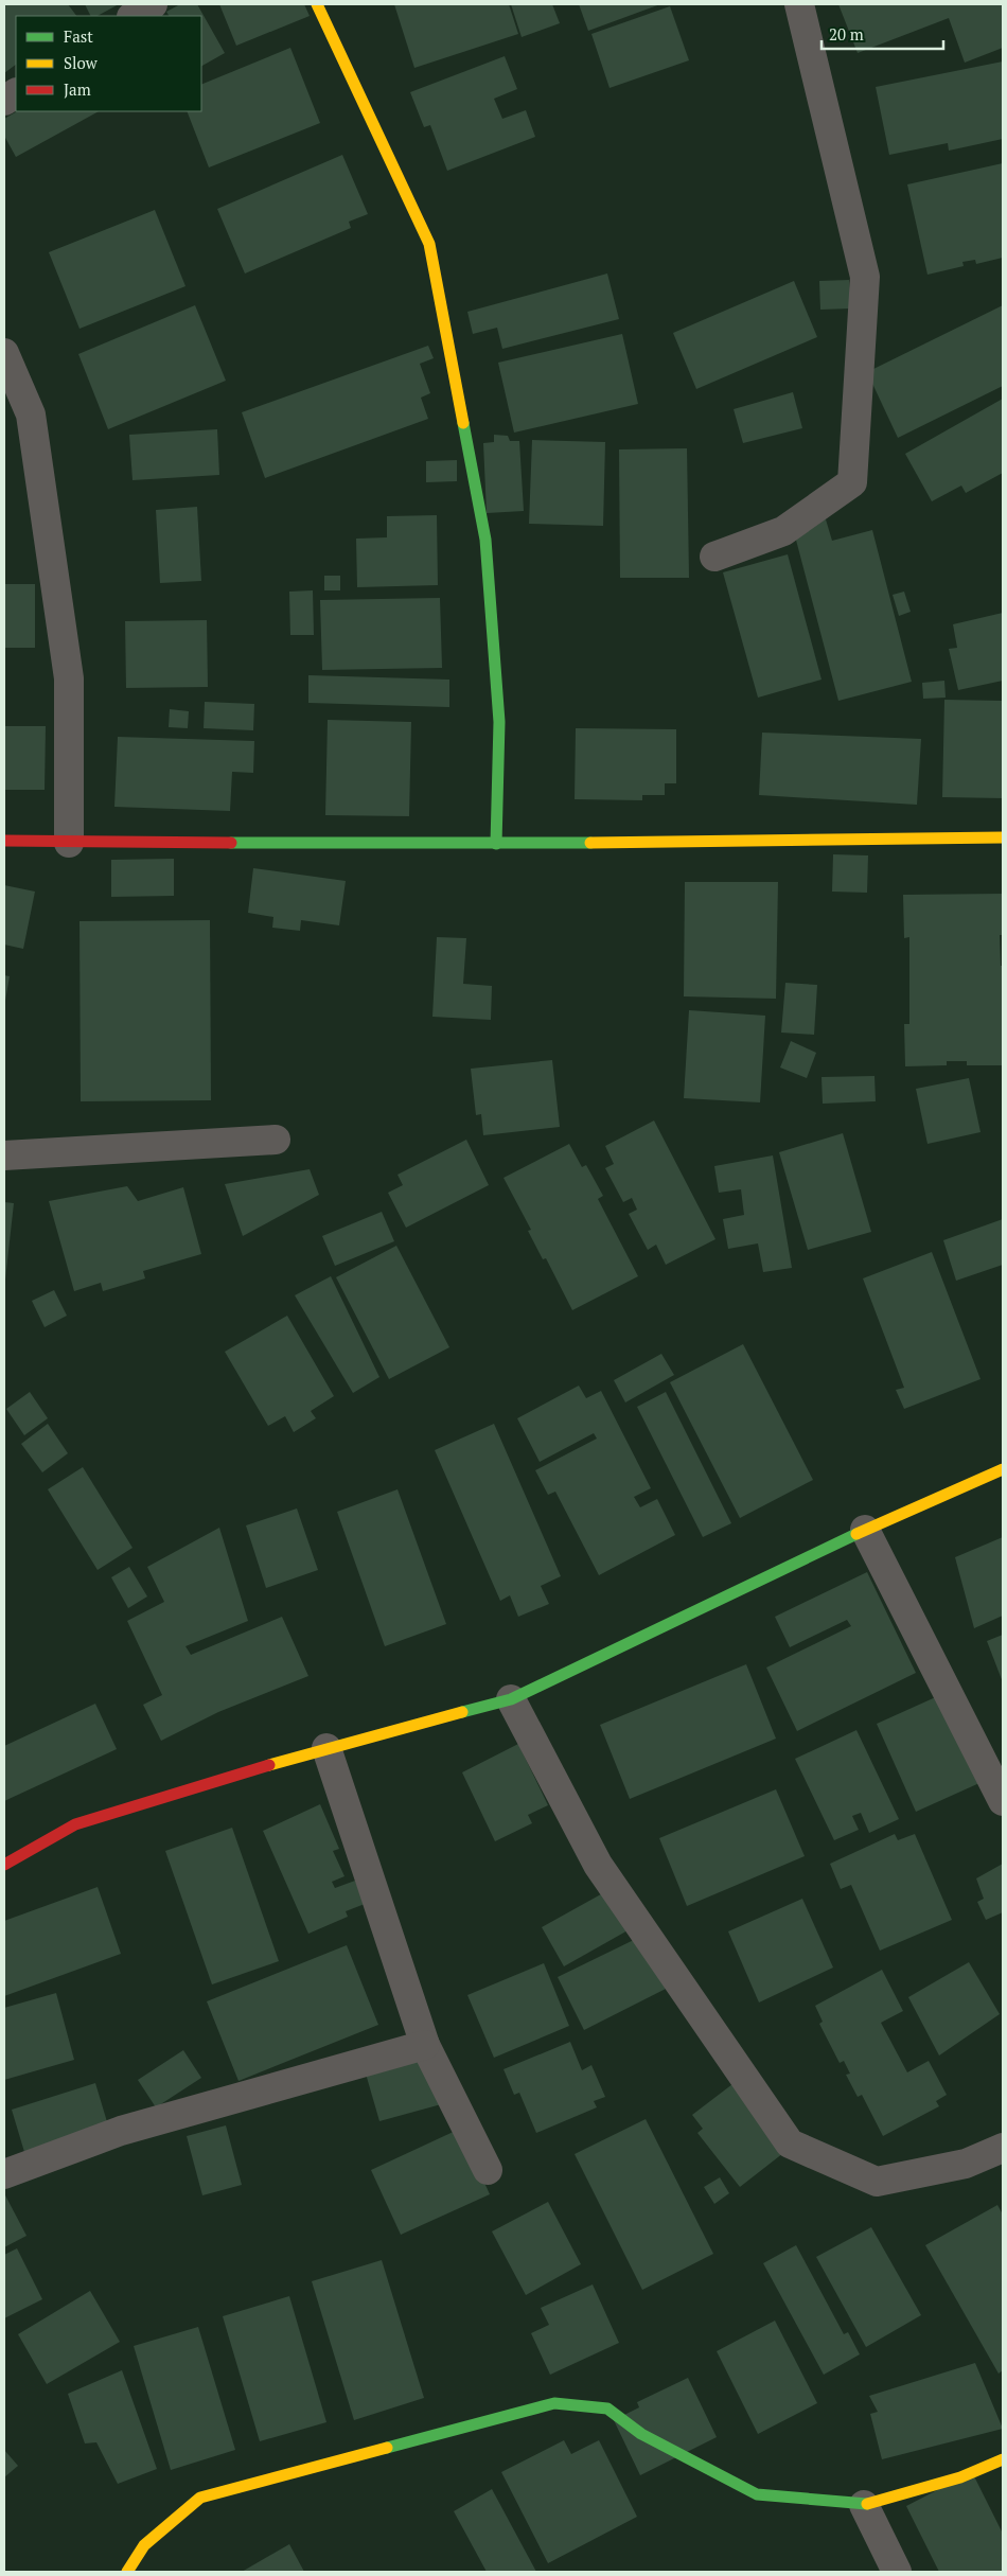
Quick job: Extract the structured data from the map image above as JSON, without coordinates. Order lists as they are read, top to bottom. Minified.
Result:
{"legend":["Fast","Slow","Jam"],"scale_bar":"20 m"}
